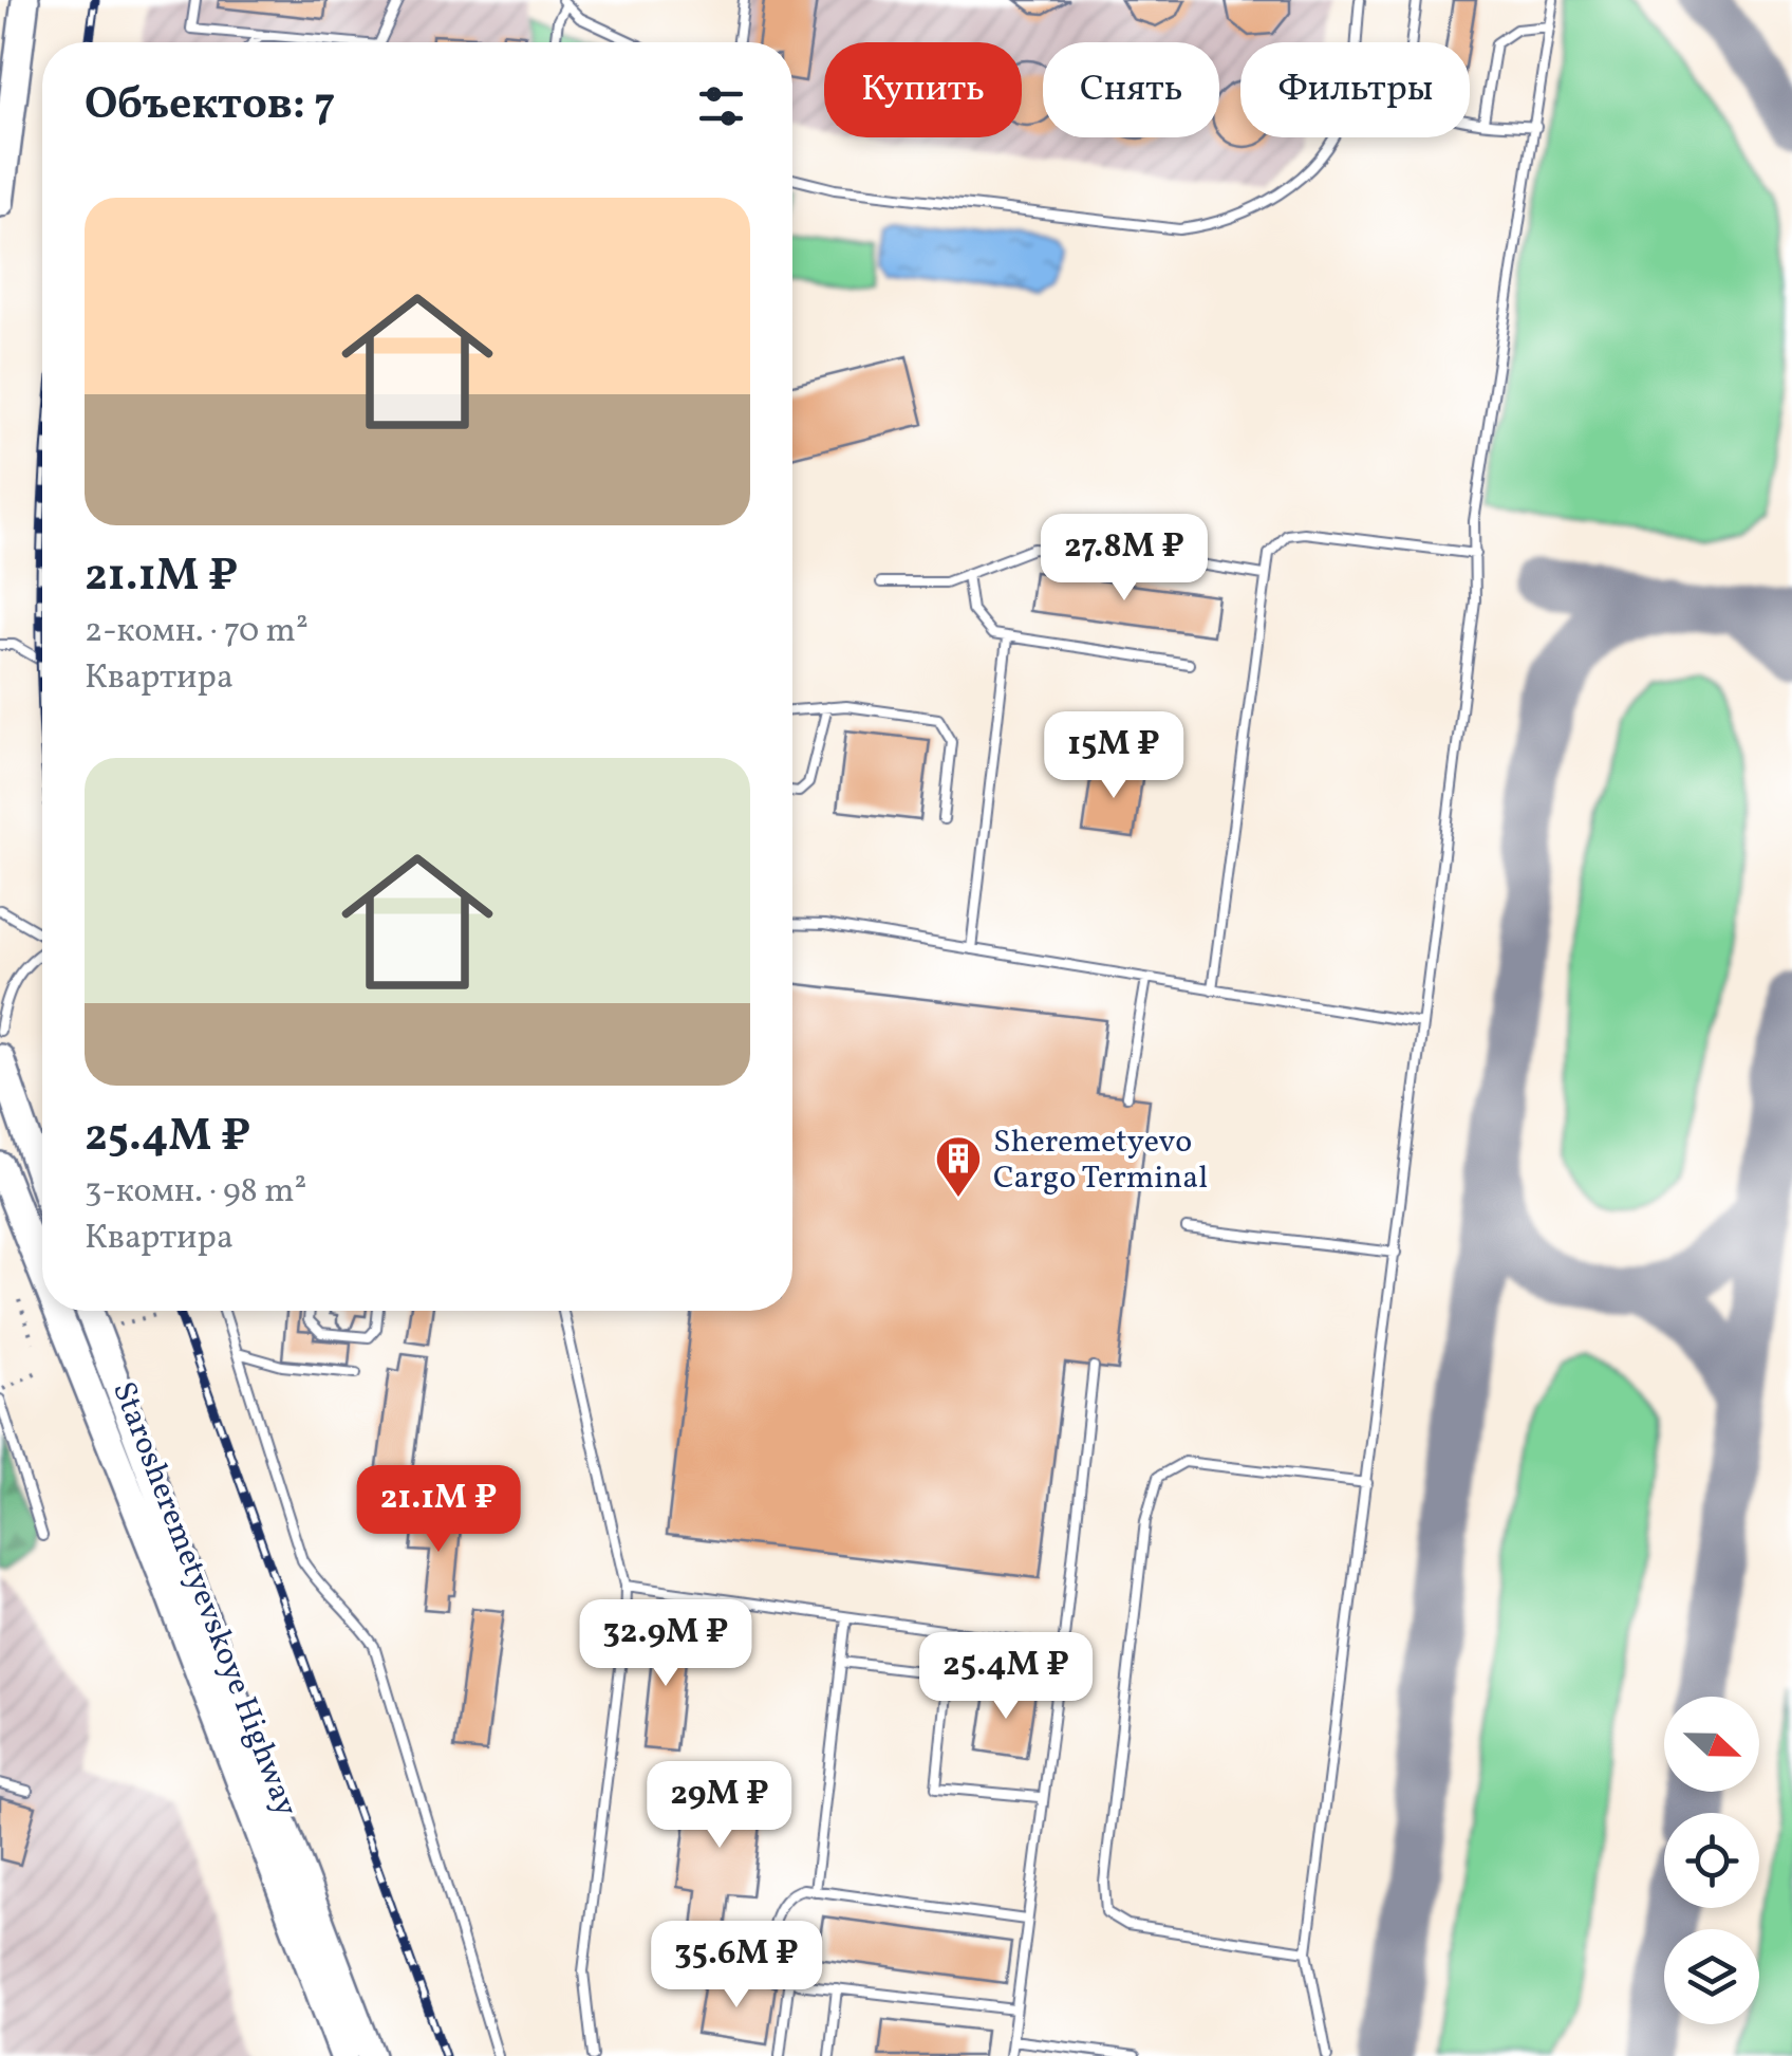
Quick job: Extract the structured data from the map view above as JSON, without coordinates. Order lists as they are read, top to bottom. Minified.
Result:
{"streets":{"main road":["Starosheremetyevskoye Highway"]},"places":{"building":["Sheremetyevo Cargo Terminal"]},"north":"right","page":{"chip":["Купить","Снять","Фильтры"],"heading":"Объектов: 7","list":[{"name":"21.1M ₽","note":"2-комн. · 70 m² · Квартира"},{"name":"25.4M ₽","note":"3-комн. · 98 m² · Квартира"}],"price":["27.8M ₽","15M ₽","21.1M ₽","32.9M ₽","25.4M ₽","29M ₽","35.6M ₽"]}}
